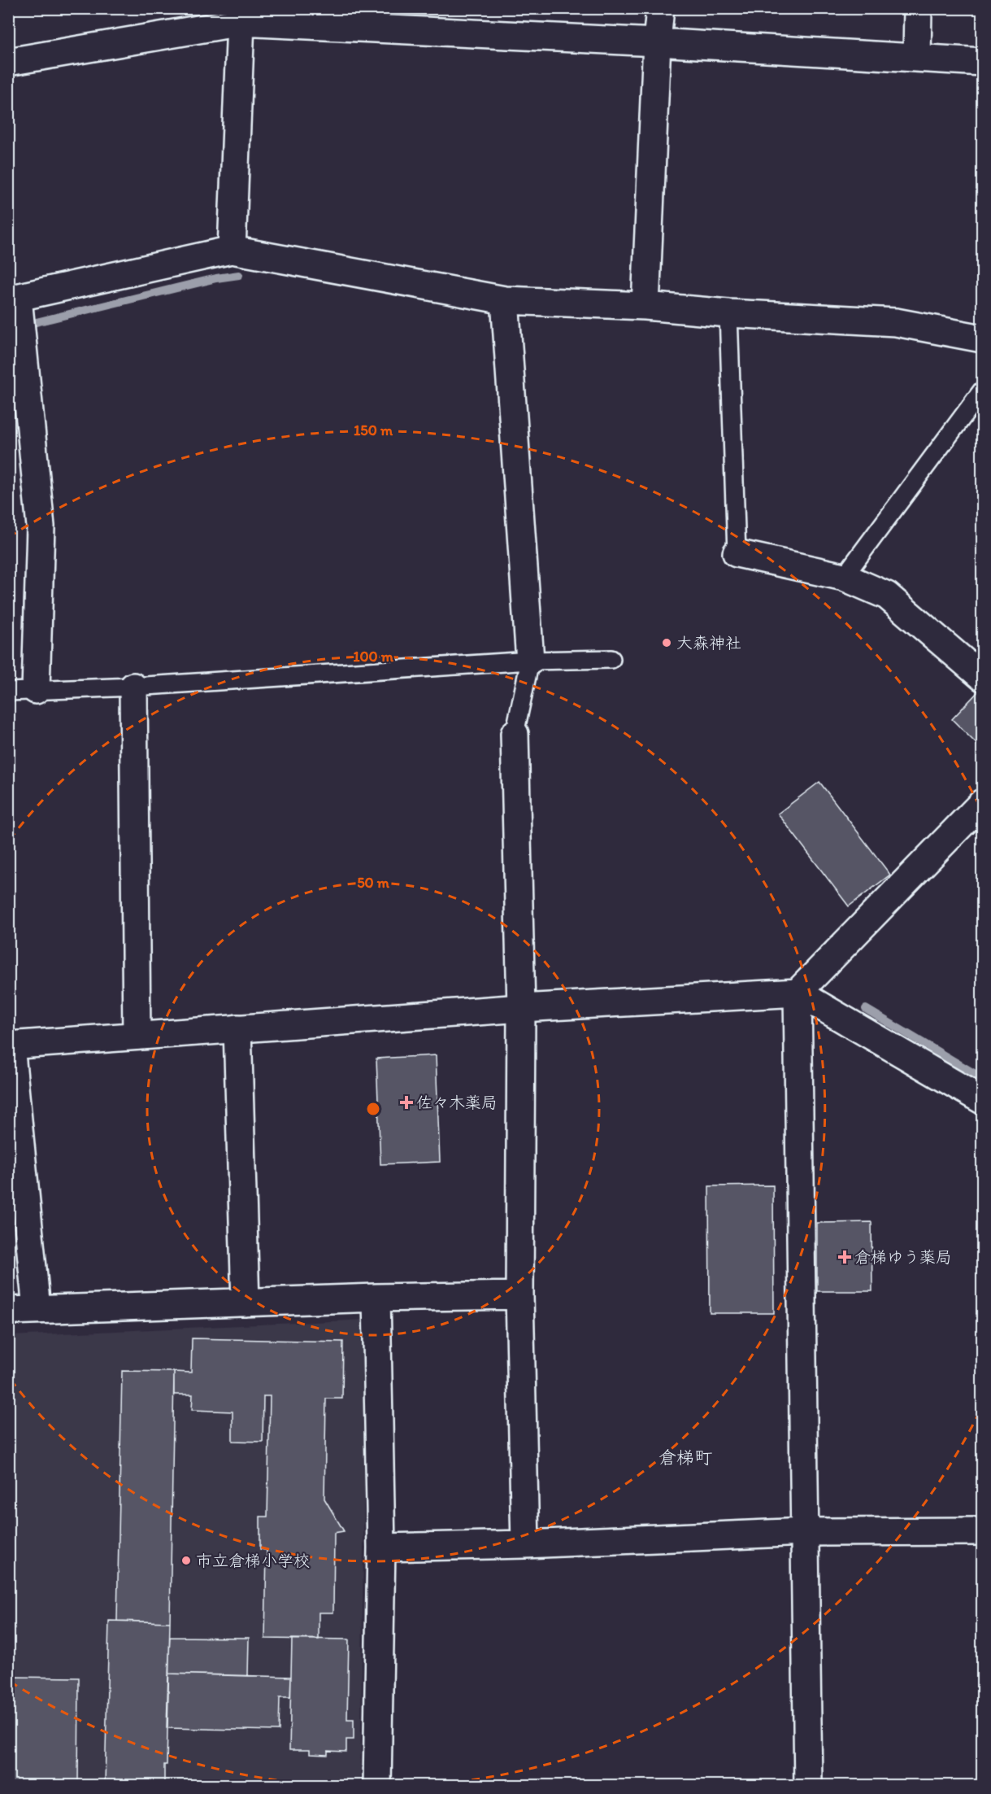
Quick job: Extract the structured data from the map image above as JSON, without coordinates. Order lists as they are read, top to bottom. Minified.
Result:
{"districts":["倉梯町"],"places":{"other":["大森神社","市立倉梯小学校"],"health":["佐々木薬局","倉梯ゆう薬局"]},"rings":["150 m","100 m","50 m"]}
